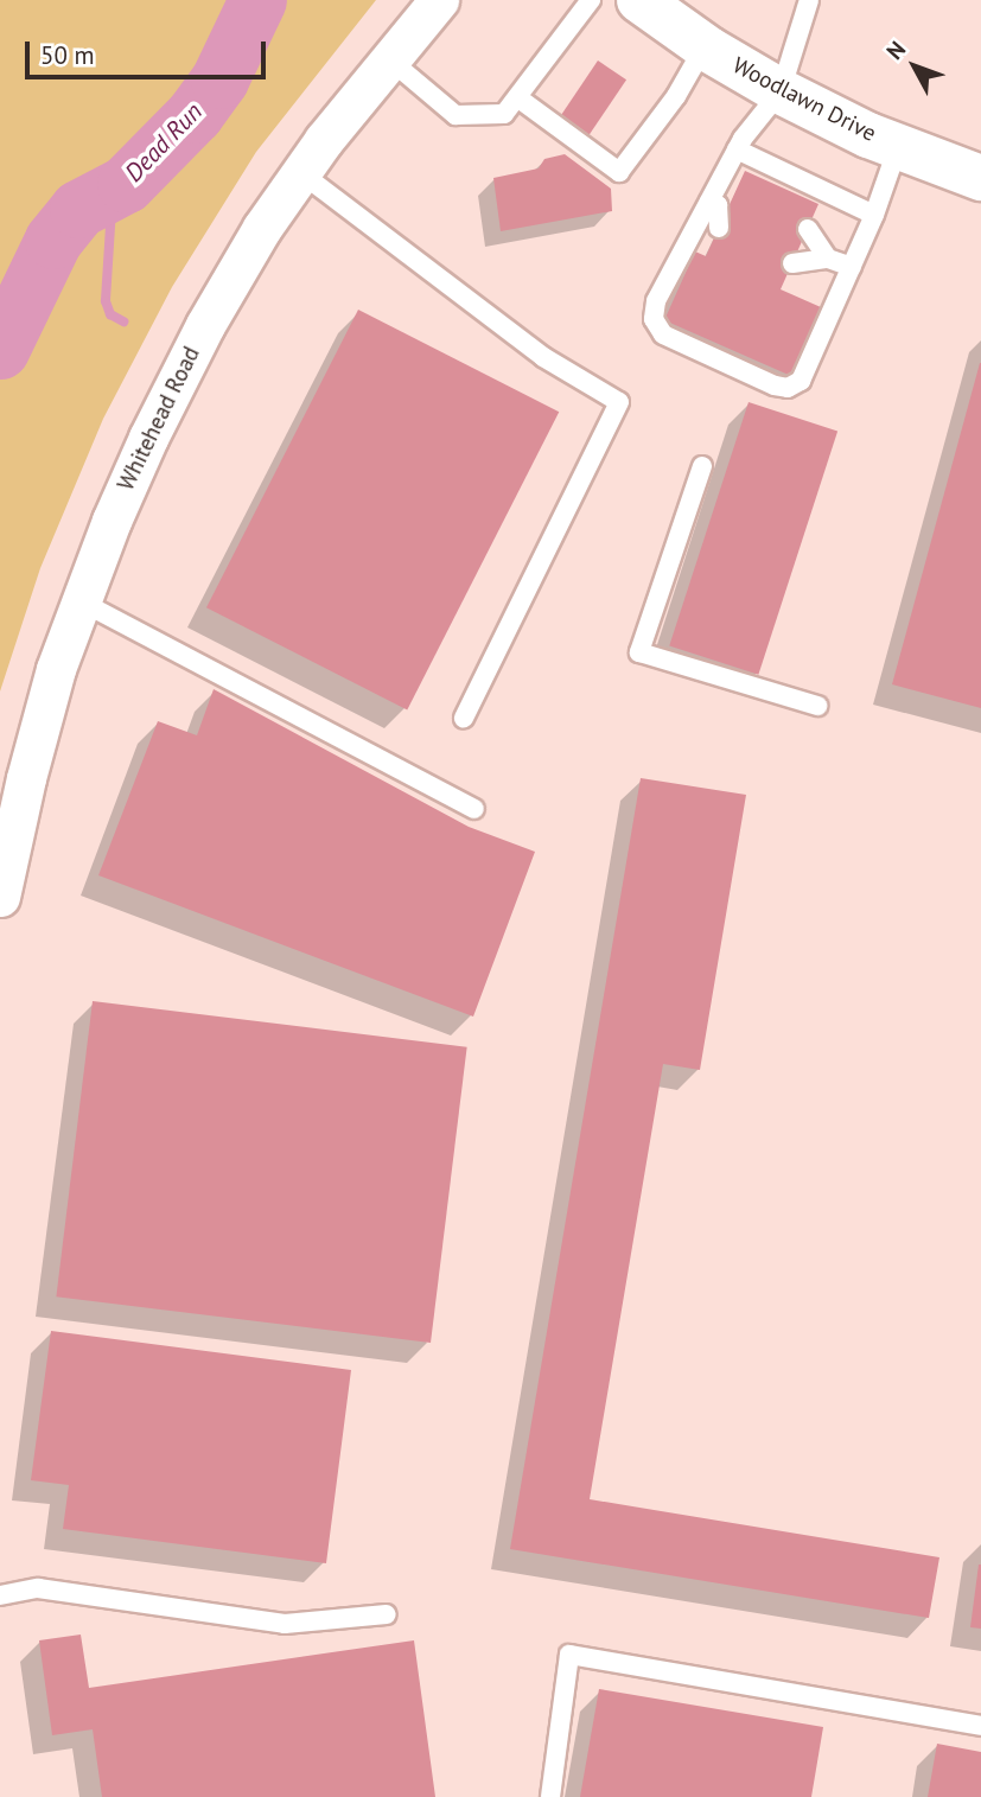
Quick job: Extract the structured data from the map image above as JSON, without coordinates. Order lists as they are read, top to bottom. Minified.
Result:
{"streets":{"main road":["Woodlawn Drive"],"street":["Whitehead Road"]},"water":["Dead Run"],"scale_bar":"50 m","north":"top left"}
